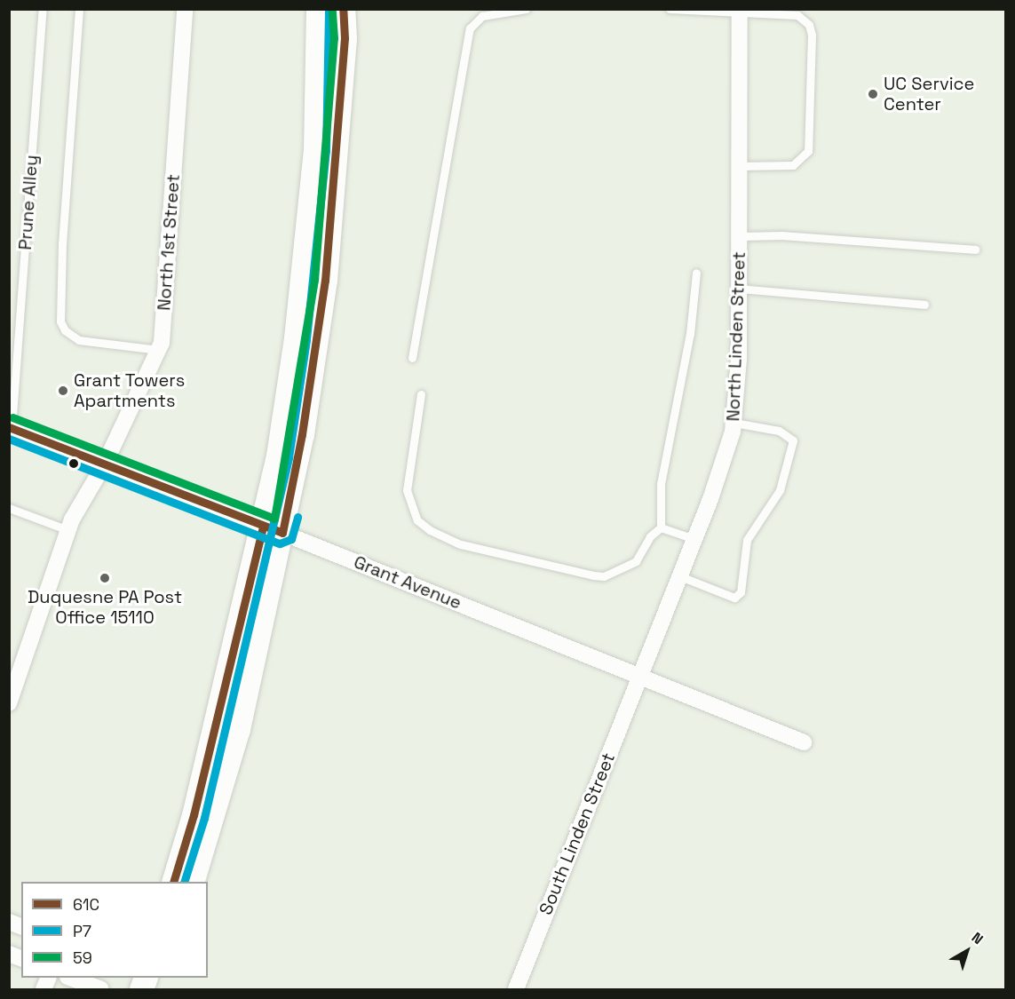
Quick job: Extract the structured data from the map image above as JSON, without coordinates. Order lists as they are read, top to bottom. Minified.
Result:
{"streets":{"street":["North 1st Street","North Linden Street","Grant Avenue","South Linden Street"],"lane":["Prune Alley"]},"crossings":[["Prune Alley","Grant Avenue"],["North 1st Street","Grant Avenue"],["North Linden Street","Grant Avenue"],["North Linden Street","South Linden Street"],["Grant Avenue","South Linden Street"]],"places":["UC Service Center","Grant Towers Apartments","Duquesne PA Post Office 15110"],"lines":["transit line 61C","transit line P7","transit line 59"],"legend":["61C","P7","59"],"north":"top right"}
